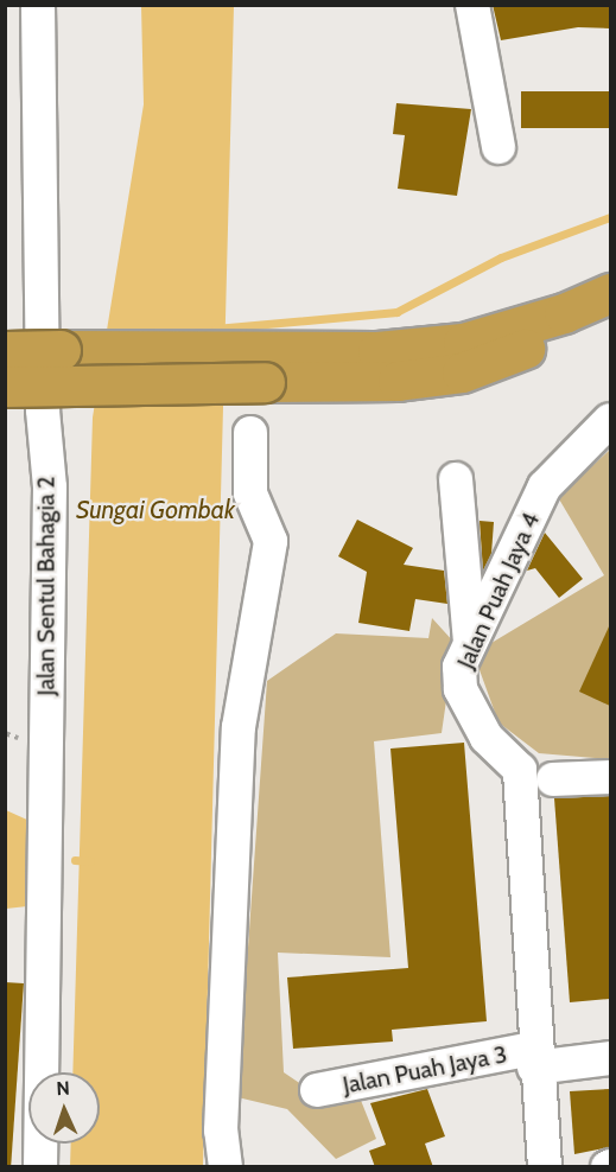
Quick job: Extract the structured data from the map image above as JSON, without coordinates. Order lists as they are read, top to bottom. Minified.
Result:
{"streets":{"street":["Jalan Sentul Bahagia 2","Jalan Puah Jaya 4","Jalan Puah Jaya 3"]},"crossings":[["Jalan Puah Jaya 4","Jalan Puah Jaya 3"]],"water":["Sungai Gombak"],"north":"top"}
